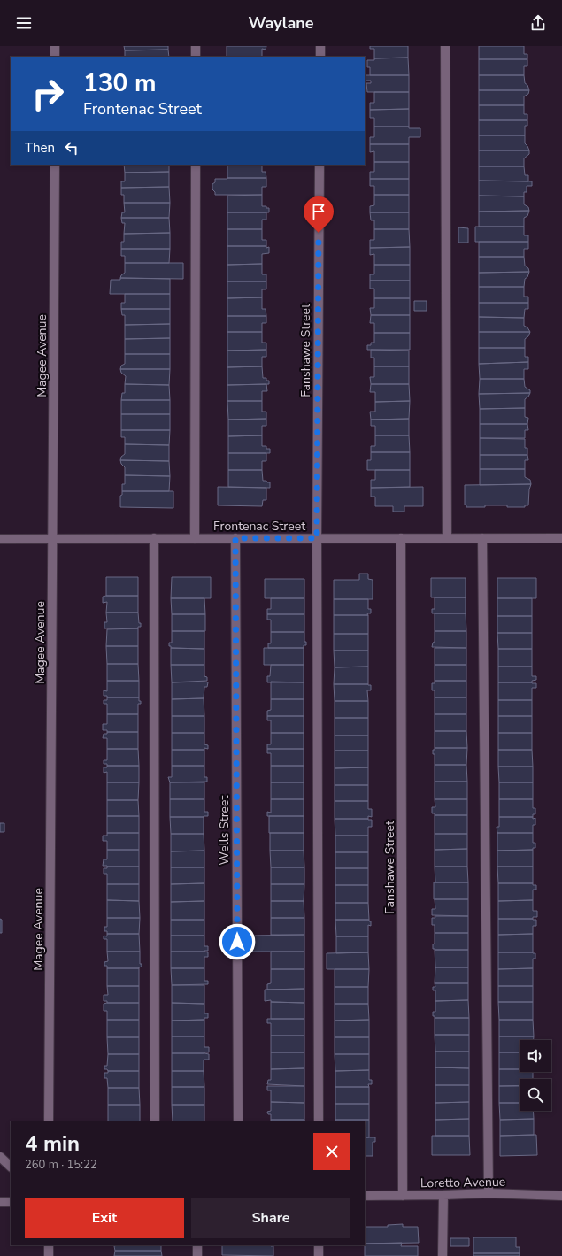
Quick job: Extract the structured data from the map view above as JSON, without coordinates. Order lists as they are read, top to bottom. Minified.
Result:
{"streets":{"street":["Fanshawe Street","Magee Avenue","Frontenac Street","Wells Street","Loretto Avenue"]},"crossings":[["Fanshawe Street","Frontenac Street"],["Fanshawe Street","Loretto Avenue"],["Magee Avenue","Frontenac Street"],["Frontenac Street","Wells Street"]],"page":{"header":"Waylane","turn":["130 m","Frontenac Street"],"then":"Then","heading":["4 min","260 m · 15:22"],"buttons":["Exit","Share"]}}
